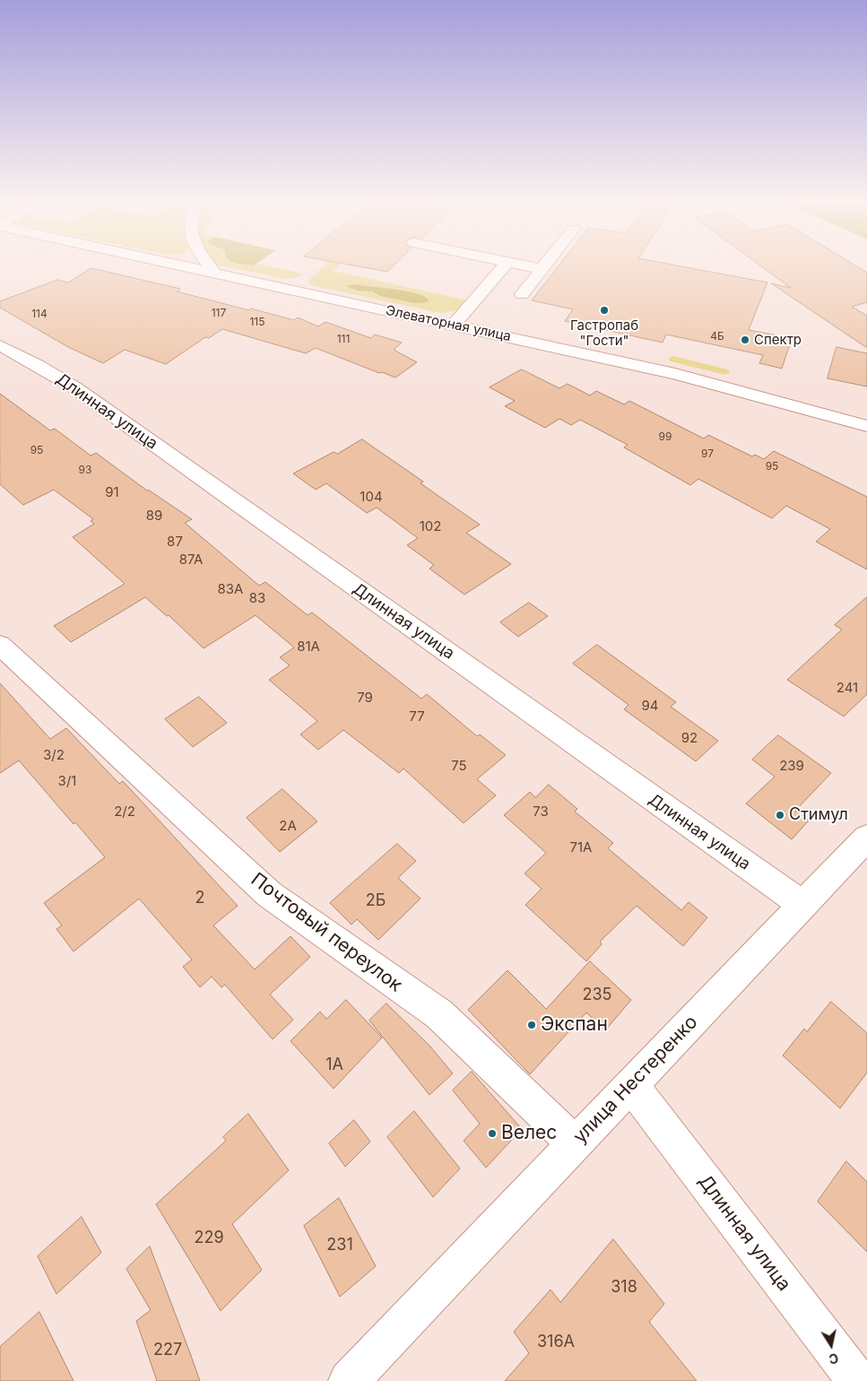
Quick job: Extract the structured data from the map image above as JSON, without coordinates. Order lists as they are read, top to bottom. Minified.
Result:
{"streets":{"street":["Элеваторная улица","Длинная улица","Почтовый переулок","улица Нестеренко"]},"crossings":[["Длинная улица","улица Нестеренко"],["Почтовый переулок","улица Нестеренко"]],"places":["Гастропаб \"Гости\"","Спектр","Стимул","Экспан","Велес"],"house_numbers":["117","114","115","4Б","111","99","95","97","95","93","91","104","89","102","87","87А","83А","83","81А","241","79","94","77","92","3/2","75","239","3/1","2/2","73","2А","71А","2","2Б","235","1А","229","231","318","316А","227"],"north":"bottom"}
